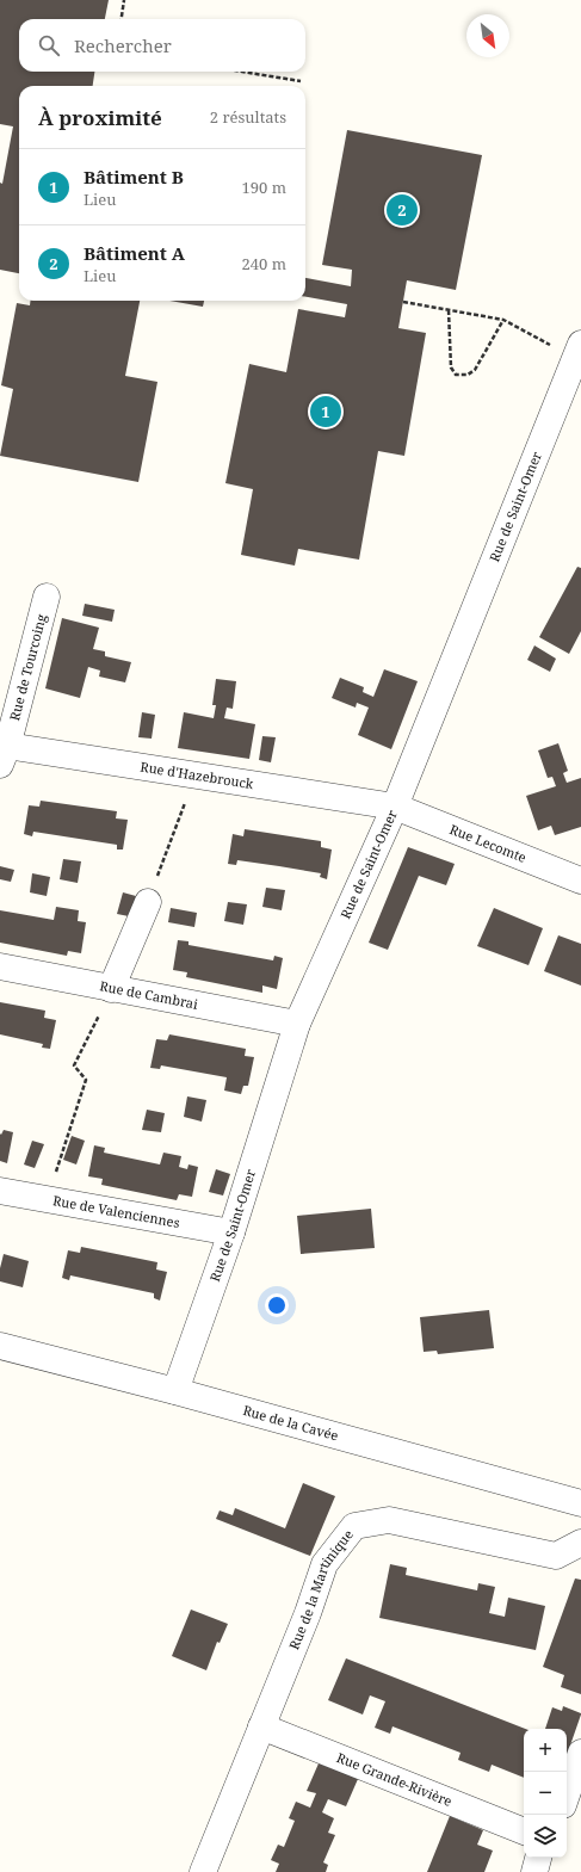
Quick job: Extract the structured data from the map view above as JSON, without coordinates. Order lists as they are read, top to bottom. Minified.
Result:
{"streets":{"street":["Rue de Saint-Omer","Rue de Tourcoing","Rue d'Hazebrouck","Rue Lecomte","Rue de Cambrai","Rue de Valenciennes","Rue de la Cavée","Rue de la Martinique","Rue Grande-Rivière"]},"crossings":[["Rue de Saint-Omer","Rue d'Hazebrouck"],["Rue de Saint-Omer","Rue Lecomte"],["Rue de Saint-Omer","Rue de Cambrai"],["Rue de Saint-Omer","Rue de Valenciennes"],["Rue de Saint-Omer","Rue de la Cavée"],["Rue de Tourcoing","Rue d'Hazebrouck"],["Rue d'Hazebrouck","Rue Lecomte"],["Rue de la Martinique","Rue Grande-Rivière"]],"north":"bottom right","page":{"search":"Rechercher","heading":["À proximité","2 résultats"],"list":[{"mark":"1","name":"Bâtiment B","note":"Lieu","value":"190 m"},{"mark":"2","name":"Bâtiment A","note":"Lieu","value":"240 m"}],"pins":["2","1"],"map_buttons":["+","−"]}}
